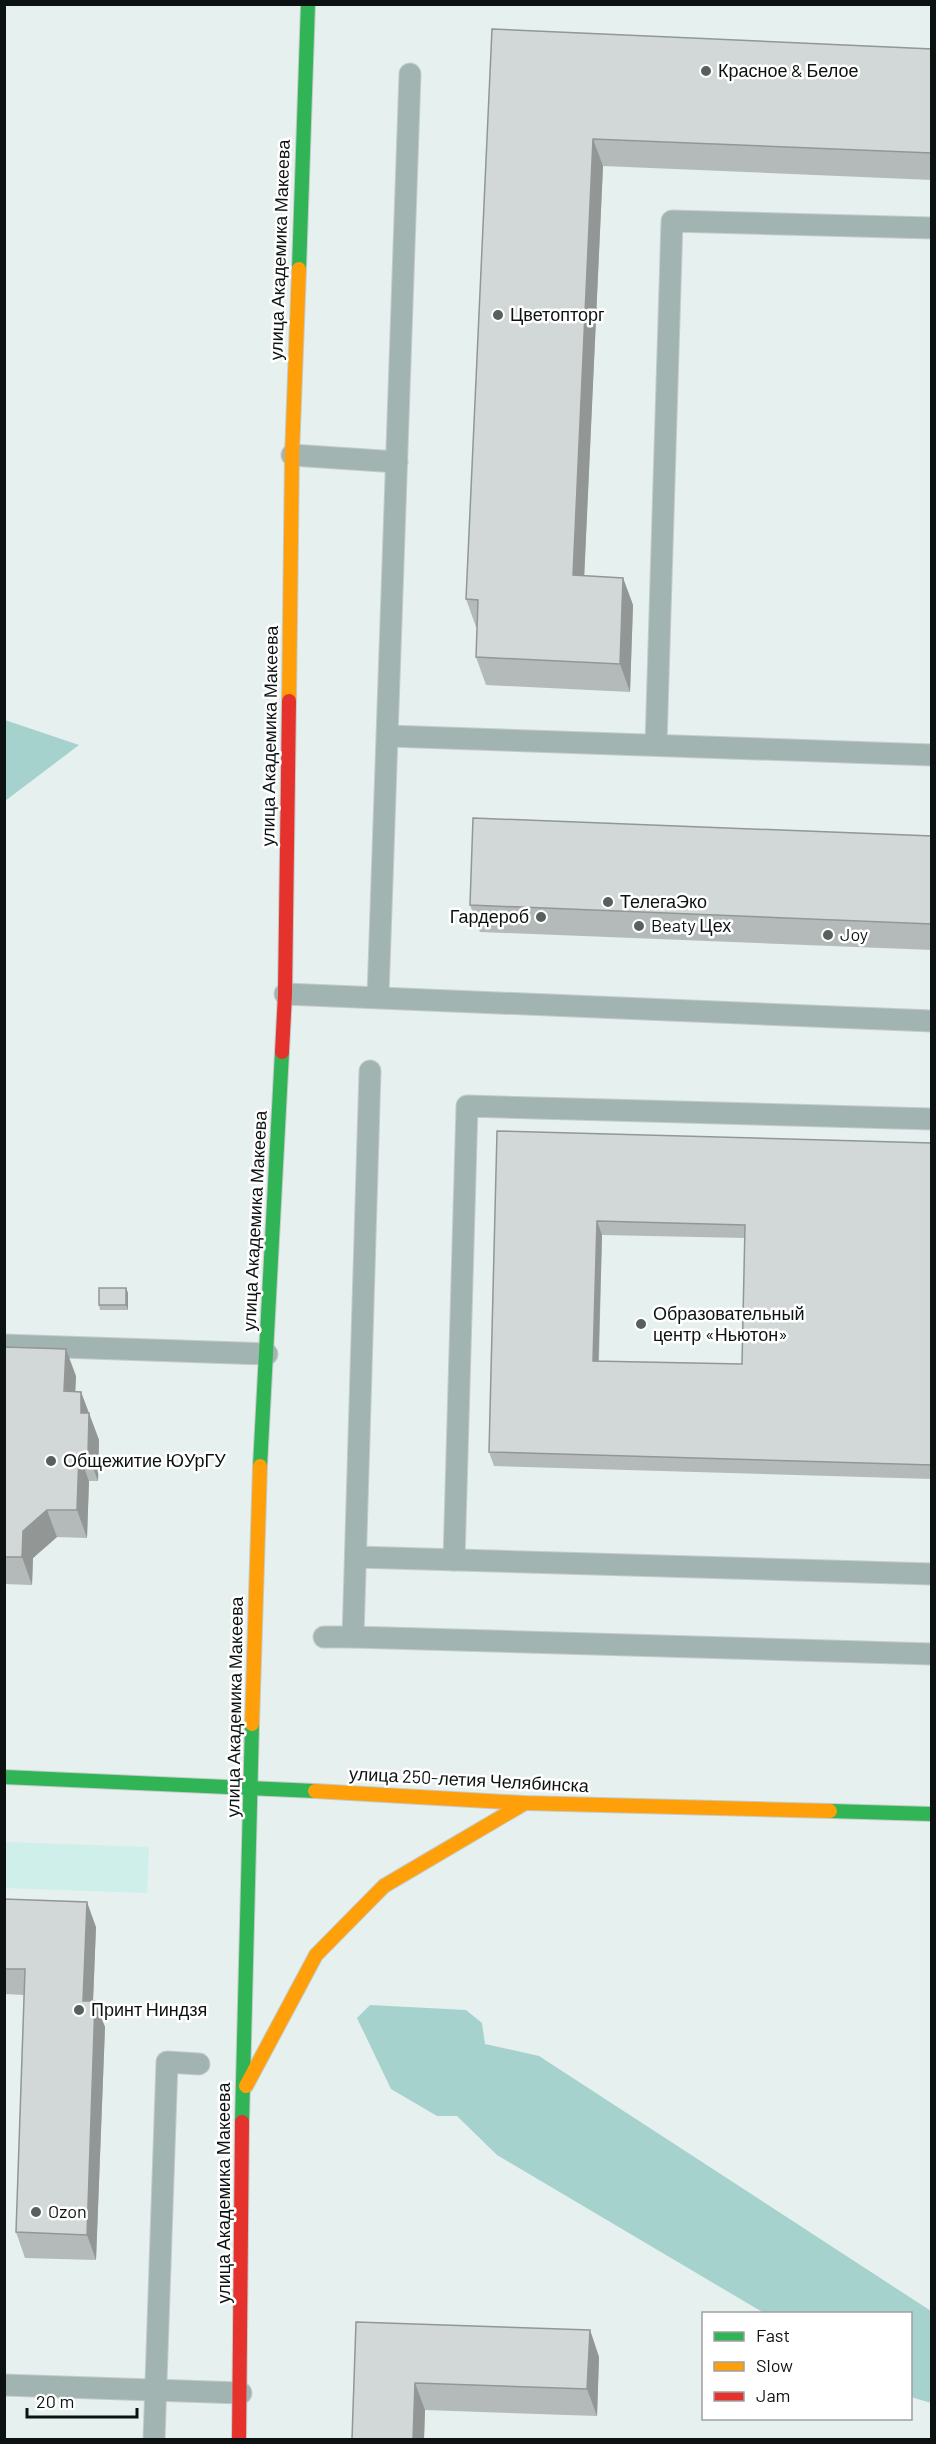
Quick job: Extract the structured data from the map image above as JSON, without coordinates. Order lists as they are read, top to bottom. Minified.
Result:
{"streets":{"street":["улица Академика Макеева","улица 250-летия Челябинска"]},"crossings":[["улица Академика Макеева","улица 250-летия Челябинска"]],"places":["Красное & Белое","Цветопторг","ТелегаЭко","Гардероб","Beaty Цех","Joy","Образовательный центр «Ньютон»","Общежитие ЮУрГУ","Принт Ниндзя","Ozon"],"legend":["Fast","Slow","Jam"],"scale_bar":"20 m"}
